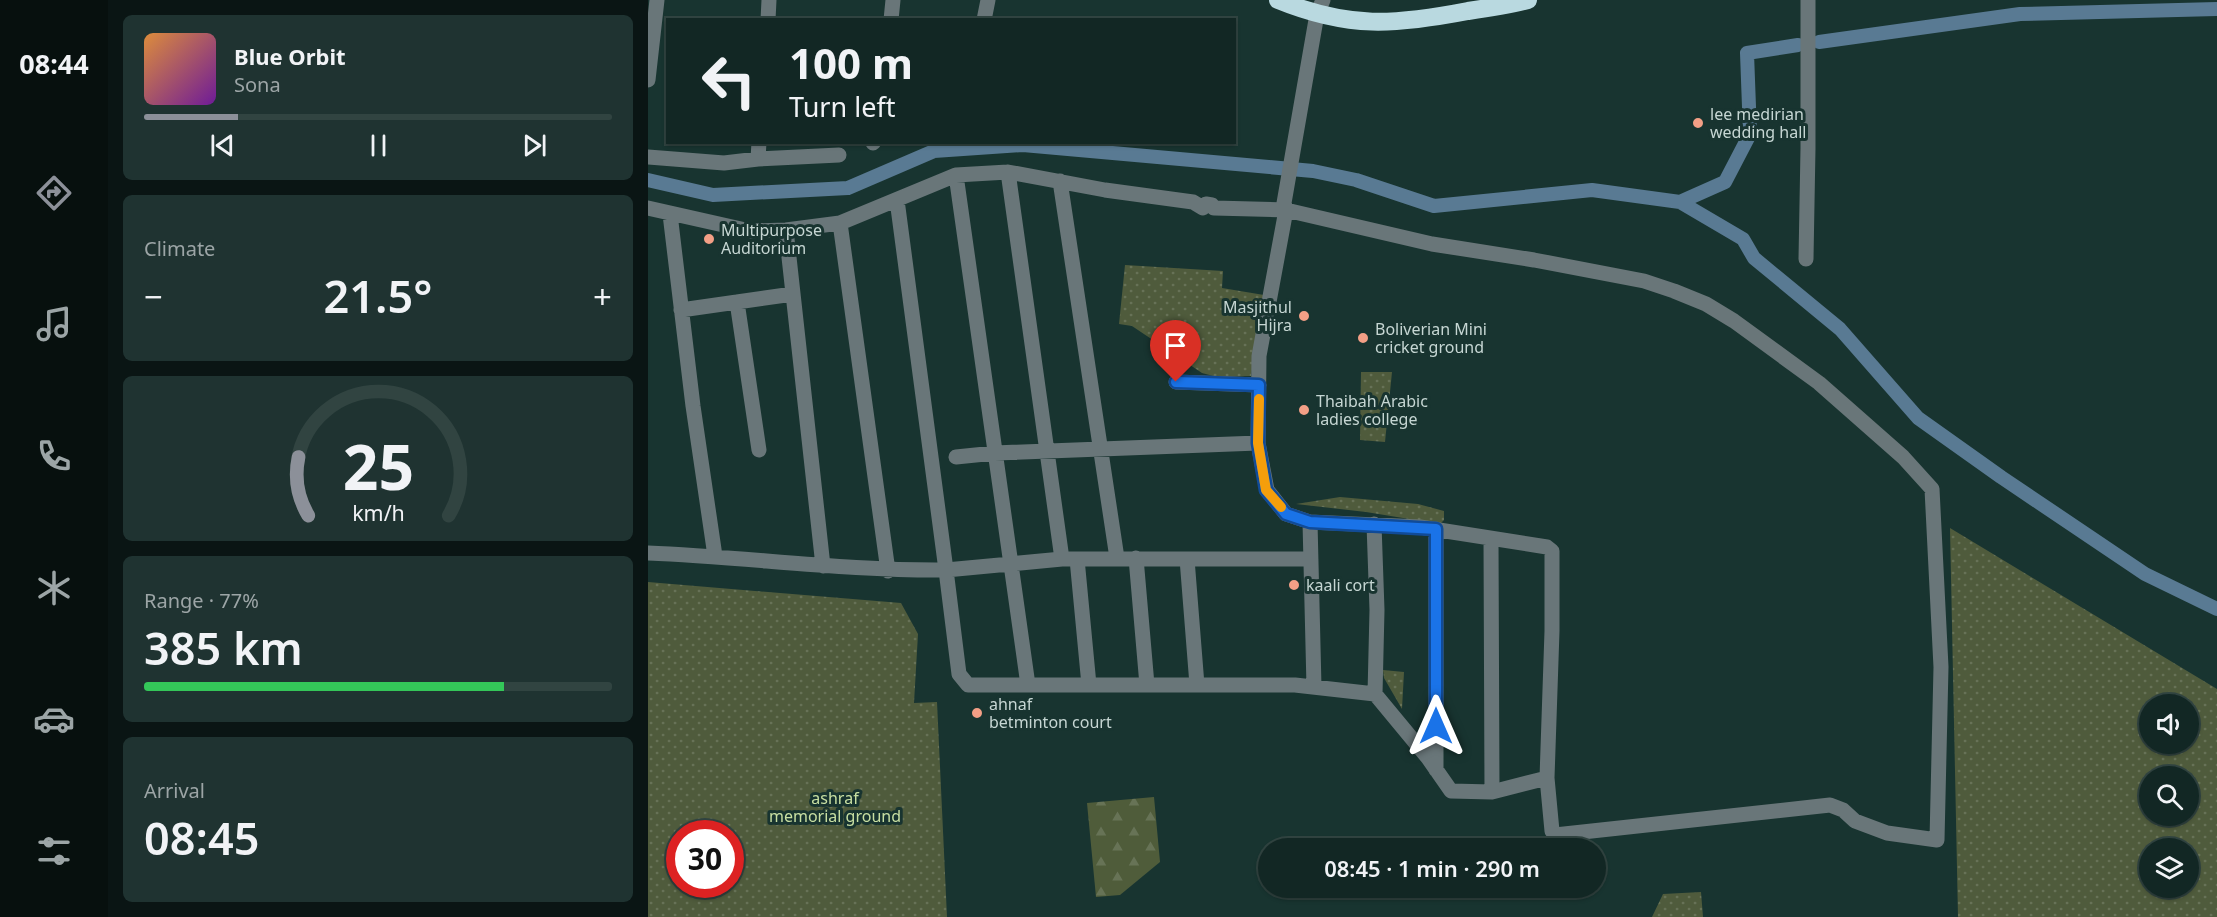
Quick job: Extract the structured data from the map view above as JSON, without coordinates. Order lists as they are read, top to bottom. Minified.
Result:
{"parks":["ashraf memorial ground"],"places":["lee medirian wedding hall","Multipurpose Auditorium","Masjithul Hijra","Boliverian Mini cricket ground","Thaibah Arabic ladies college","kaali cort","ahnaf betminton court"],"page":{"tabs":"08:44","turn":["100 m","Turn left"],"song":["Blue Orbit","Sona"],"tile":["Climate",["Range · 77%","385 km"],["Arrival","08:45"]],"heat":["−","21.5°","+"],"limit":"30","trip":"08:45 · 1 min · 290 m","gauge":["25","km/h"]}}
